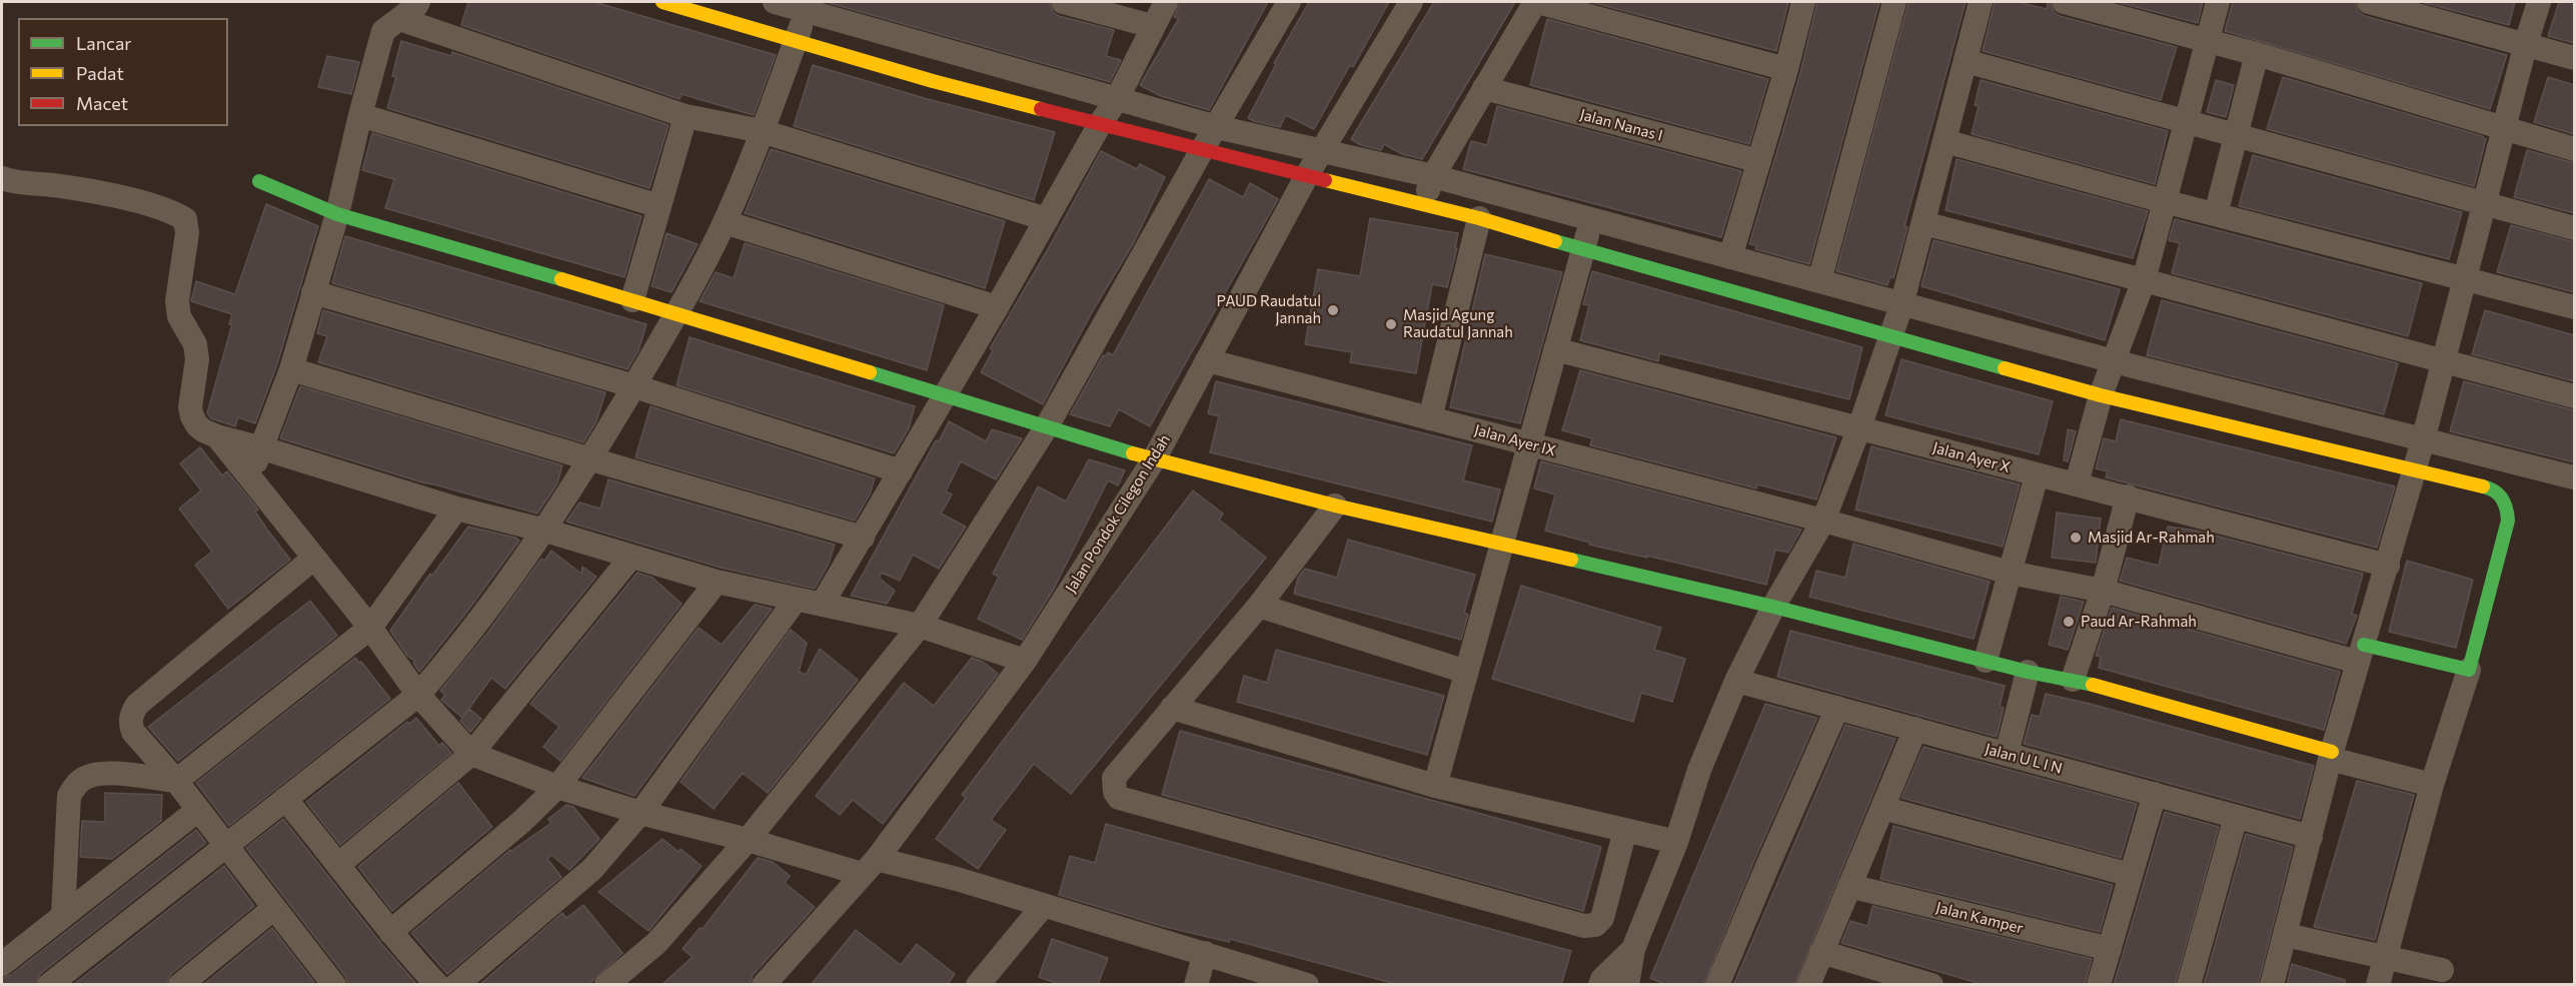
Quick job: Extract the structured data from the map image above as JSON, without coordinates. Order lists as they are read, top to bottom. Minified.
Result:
{"streets":{"street":["Jalan Nanas I","Jalan Ayer IX","Jalan Ayer X","Jalan Pondok Cilegon Indah","Jalan U L I N","Jalan Kamper"]},"crossings":[["Jalan Ayer IX","Jalan Pondok Cilegon Indah"]],"places":["PAUD Raudatul Jannah","Masjid Agung Raudatul Jannah","Masjid Ar-Rahmah","Paud Ar-Rahmah"],"legend":["Lancar","Padat","Macet"]}
